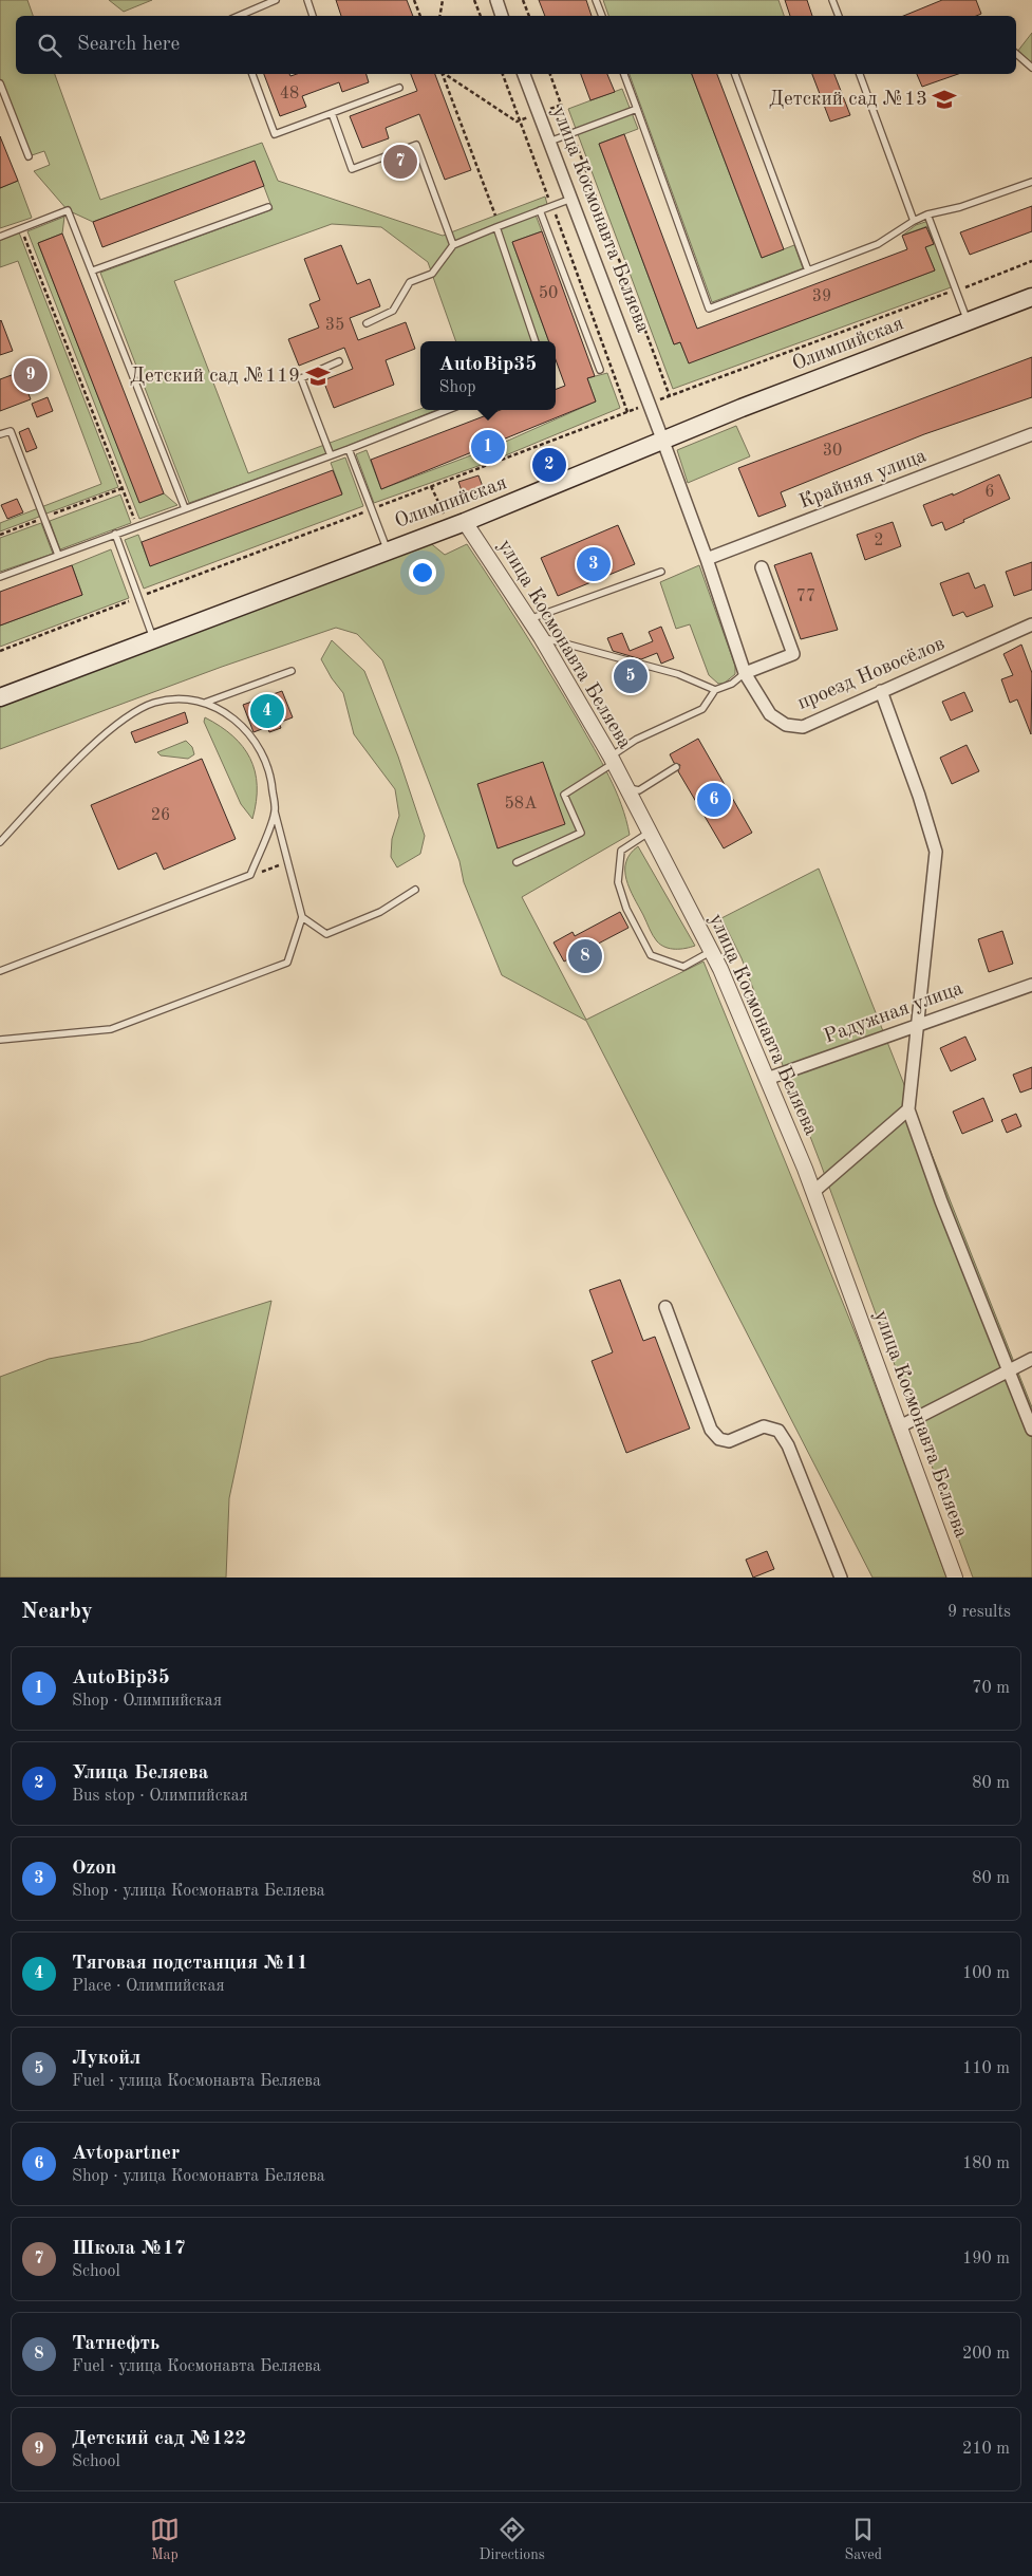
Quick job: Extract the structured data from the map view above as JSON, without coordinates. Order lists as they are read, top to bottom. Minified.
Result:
{"streets":{"main road":["Олимпийская"],"street":["улица Космонавта Беляева","Крайняя улица","проезд Новосёлов","Радужная улица"]},"crossings":[["улица Космонавта Беляева","Олимпийская"],["улица Космонавта Беляева","Крайняя улица"],["улица Космонавта Беляева","проезд Новосёлов"],["улица Космонавта Беляева","Радужная улица"],["Крайняя улица","проезд Новосёлов"]],"places":{"school or university":["Детский сад №13","Детский сад №119"]},"house_numbers":["48","50","39","35","30","6","2","77","58А","26"],"page":{"search":"Search here","pins":["7","9","1","2","3","5","4","6","8"],"popup":["AutoBip35","Shop"],"heading":["Nearby","9 results"],"list":[{"mark":"1","name":"AutoBip35","note":"Shop · Олимпийская","value":"70 m"},{"mark":"2","name":"Улица Беляева","note":"Bus stop · Олимпийская","value":"80 m"},{"mark":"3","name":"Ozon","note":"Shop · улица Космонавта Беляева","value":"80 m"},{"mark":"4","name":"Тяговая подстанция №11","note":"Place · Олимпийская","value":"100 m"},{"mark":"5","name":"Лукойл","note":"Fuel · улица Космонавта Беляева","value":"110 m"},{"mark":"6","name":"Avtopartner","note":"Shop · улица Космонавта Беляева","value":"180 m"},{"mark":"7","name":"Школа №17","note":"School","value":"190 m"},{"mark":"8","name":"Татнефть","note":"Fuel · улица Космонавта Беляева","value":"200 m"},{"mark":"9","name":"Детский сад №122","note":"School","value":"210 m"}],"nav":["Map","Directions","Saved"]}}
